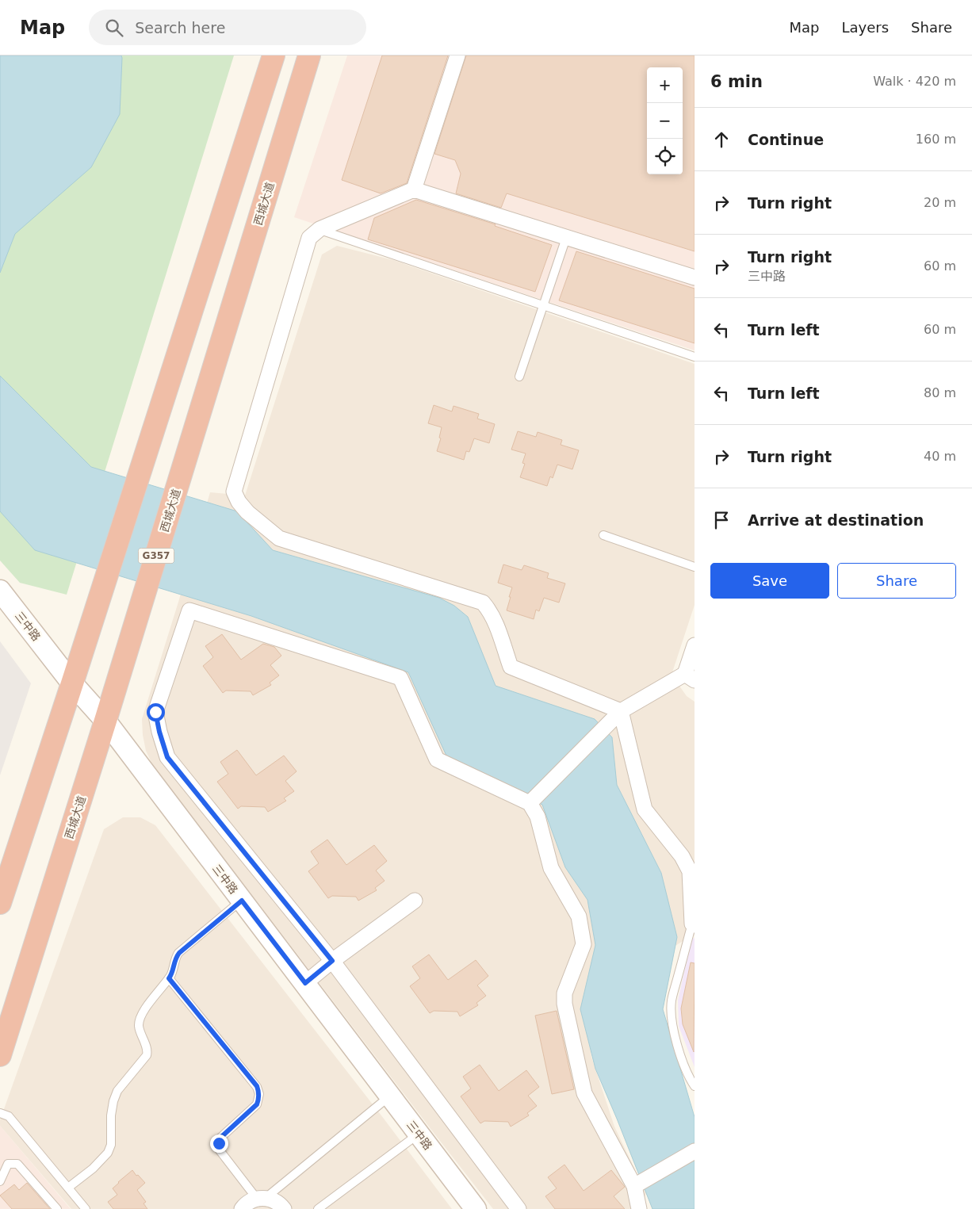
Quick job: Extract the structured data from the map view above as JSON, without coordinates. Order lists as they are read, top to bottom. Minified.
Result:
{"streets":{"highway":["西城大道","G357"],"main road":["三中路"]},"crossings":[["西城大道","三中路"]],"page":{"header":"Map","search":"Search here","nav":["Map","Layers","Share"],"heading":["6 min","Walk · 420 m"],"map_buttons":["+","−"],"list":[["Continue","160 m"],["Turn right","20 m"],["Turn right","三中路","60 m"],["Turn left","60 m"],["Turn left","80 m"],["Turn right","40 m"],"Arrive at destination"],"buttons":["Save","Share"]}}
